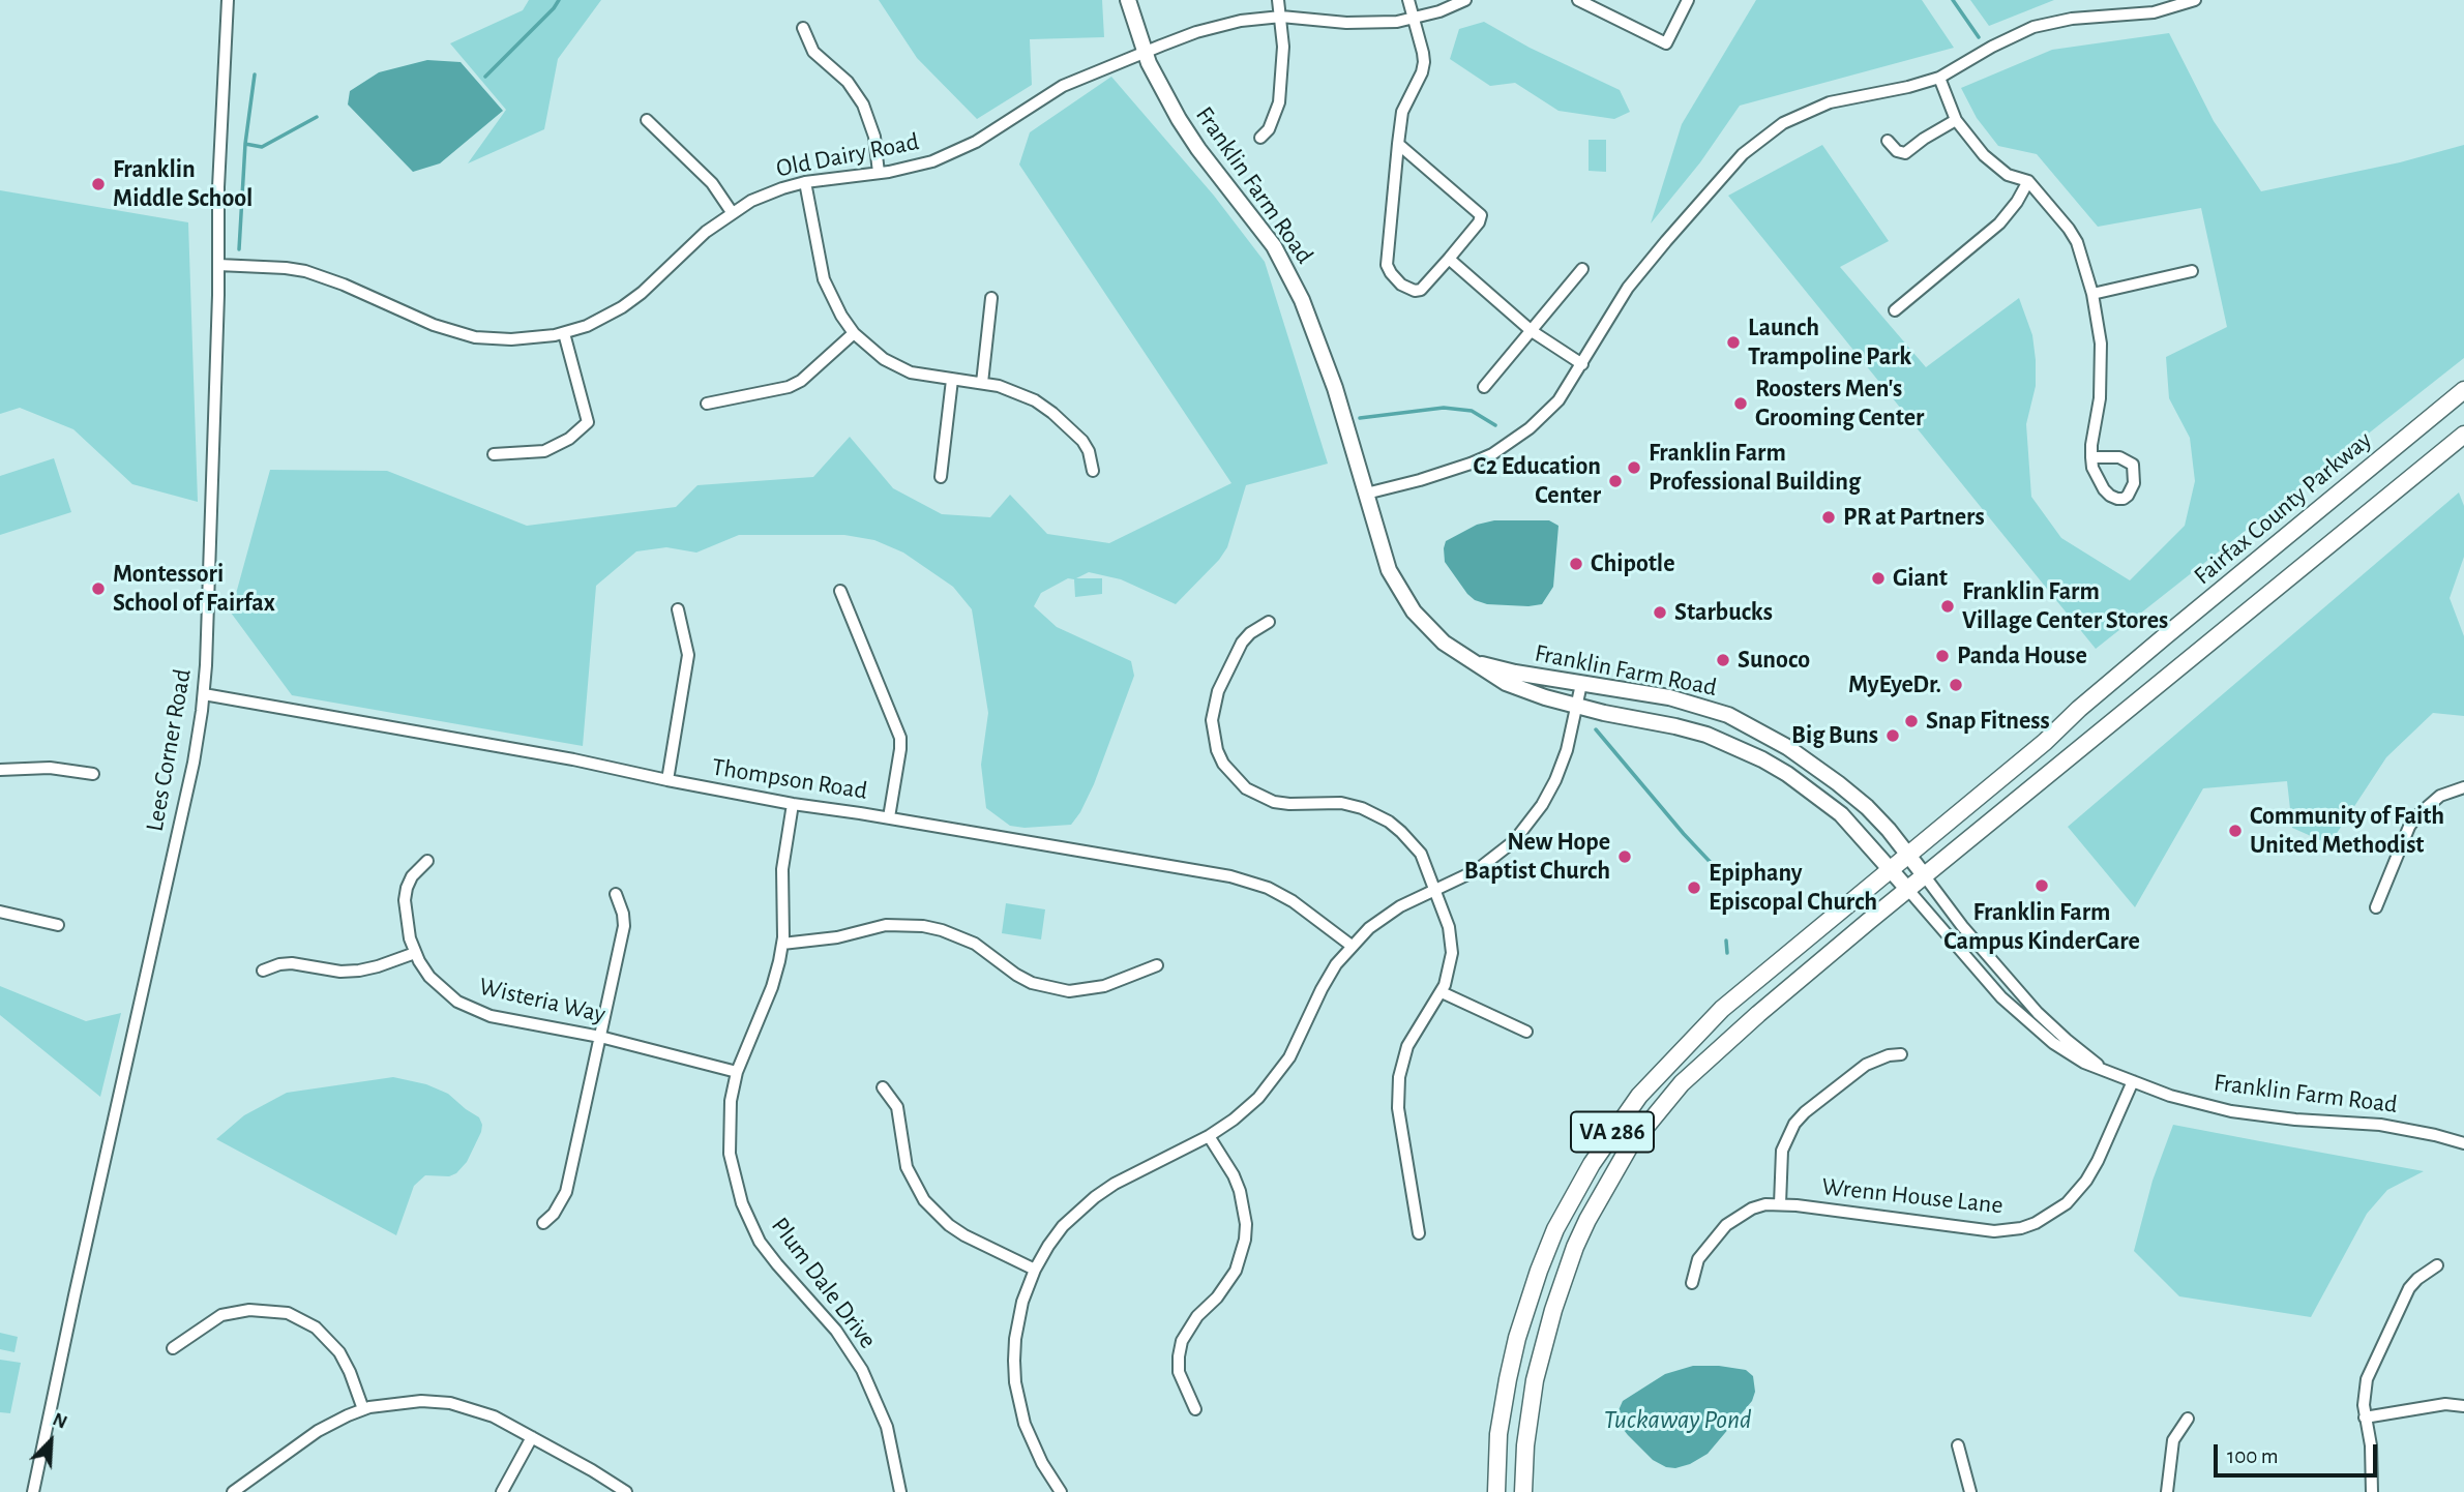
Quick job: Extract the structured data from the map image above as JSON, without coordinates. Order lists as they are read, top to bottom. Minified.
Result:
{"streets":{"highway":["Fairfax County Parkway","VA 286"],"main road":["Franklin Farm Road"],"street":["Old Dairy Road","Lees Corner Road","Thompson Road","Wisteria Way","Wrenn House Lane","Plum Dale Drive"]},"crossings":[["Old Dairy Road","Franklin Farm Road"],["Old Dairy Road","Lees Corner Road"],["Franklin Farm Road","Fairfax County Parkway"],["Franklin Farm Road","VA 286"],["Franklin Farm Road","Wrenn House Lane"],["Lees Corner Road","Thompson Road"],["Thompson Road","Plum Dale Drive"],["Wisteria Way","Plum Dale Drive"]],"water":["Tuckaway Pond"],"places":["Franklin Middle School","Launch Trampoline Park","Roosters Men's Grooming Center","Franklin Farm Professional Building","C2 Education Center","PR at Partners","Chipotle","Giant","Montessori School of Fairfax","Franklin Farm Village Center Stores","Starbucks","Panda House","Sunoco","MyEyeDr.","Snap Fitness","Big Buns","Community of Faith United Methodist","New Hope Baptist Church","Franklin Farm Campus KinderCare","Epiphany Episcopal Church"],"scale_bar":"100 m","north":"top right"}
